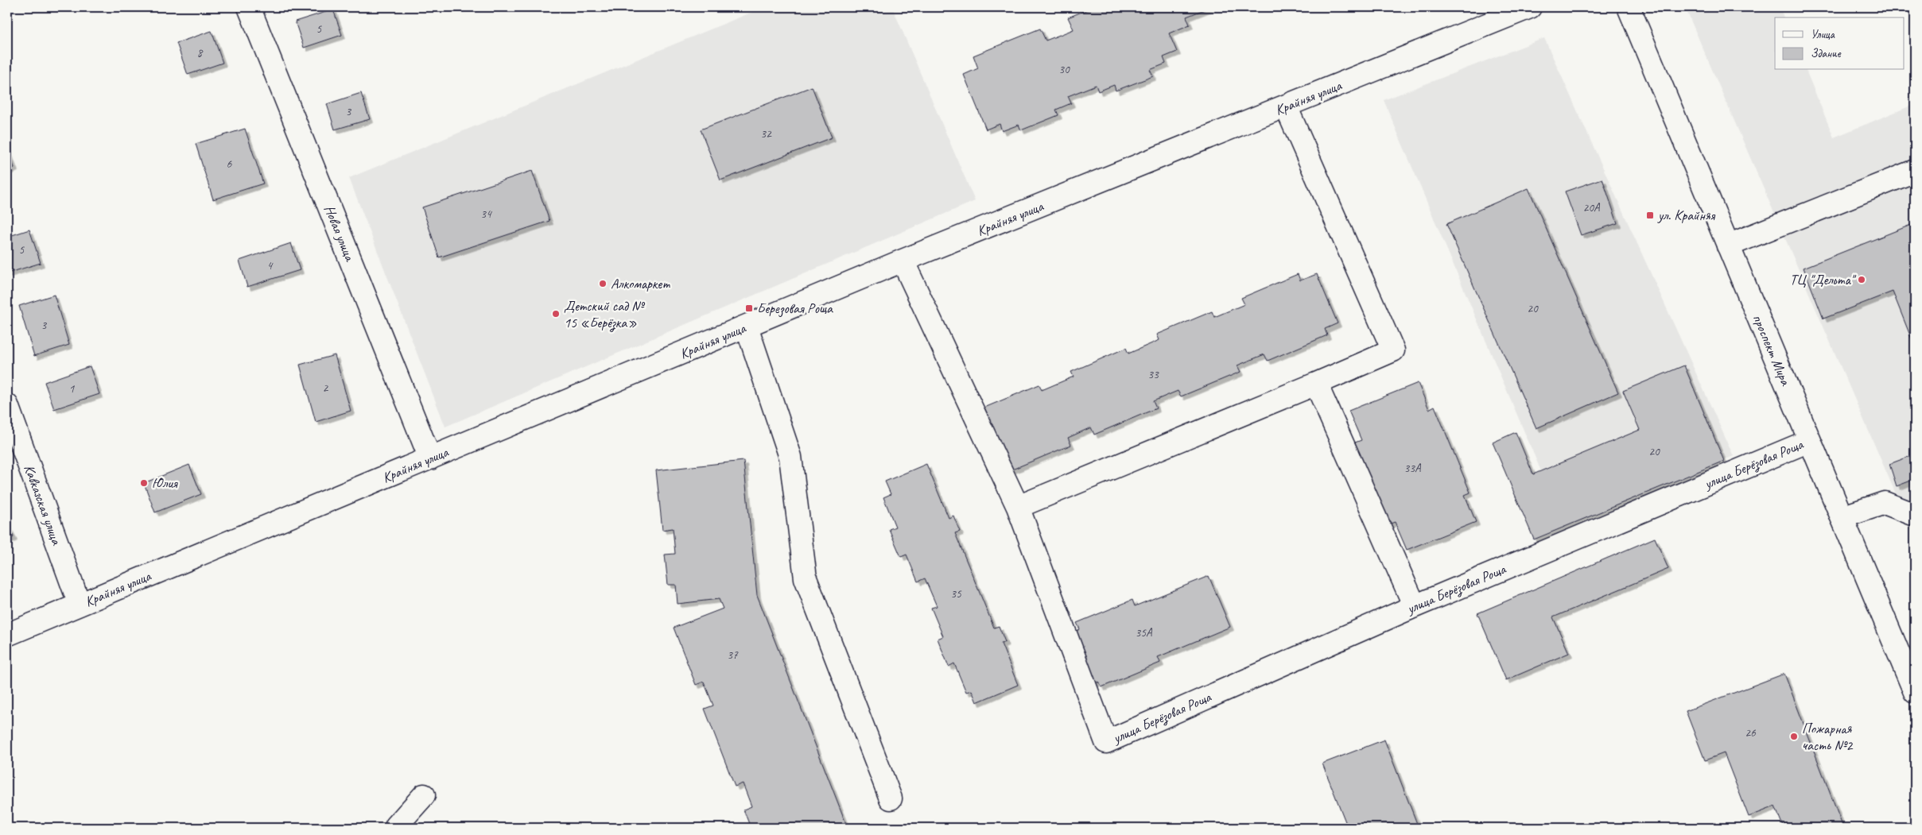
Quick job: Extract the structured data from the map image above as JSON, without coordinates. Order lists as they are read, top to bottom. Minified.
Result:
{"streets":{"street":["Крайняя улица","Новая улица","проспект Мира","улица Берёзовая Роща","Кавказская улица"]},"crossings":[["Крайняя улица","Новая улица"],["Крайняя улица","Кавказская улица"],["проспект Мира","улица Берёзовая Роща"]],"places":{"transit":["ул. Крайняя","Березовая Роща"],"other":["ТЦ \"Дельта\"","Алкомаркет","Детский сад № 15 «Берёзка»","Юлия","Пожарная часть №2"]},"house_numbers":["5","8","30","3","32","6","20А","34","5","4","20","3","33","2","1","20","33А","35","35А","37","26"],"legend":["Улица","Здание"]}
